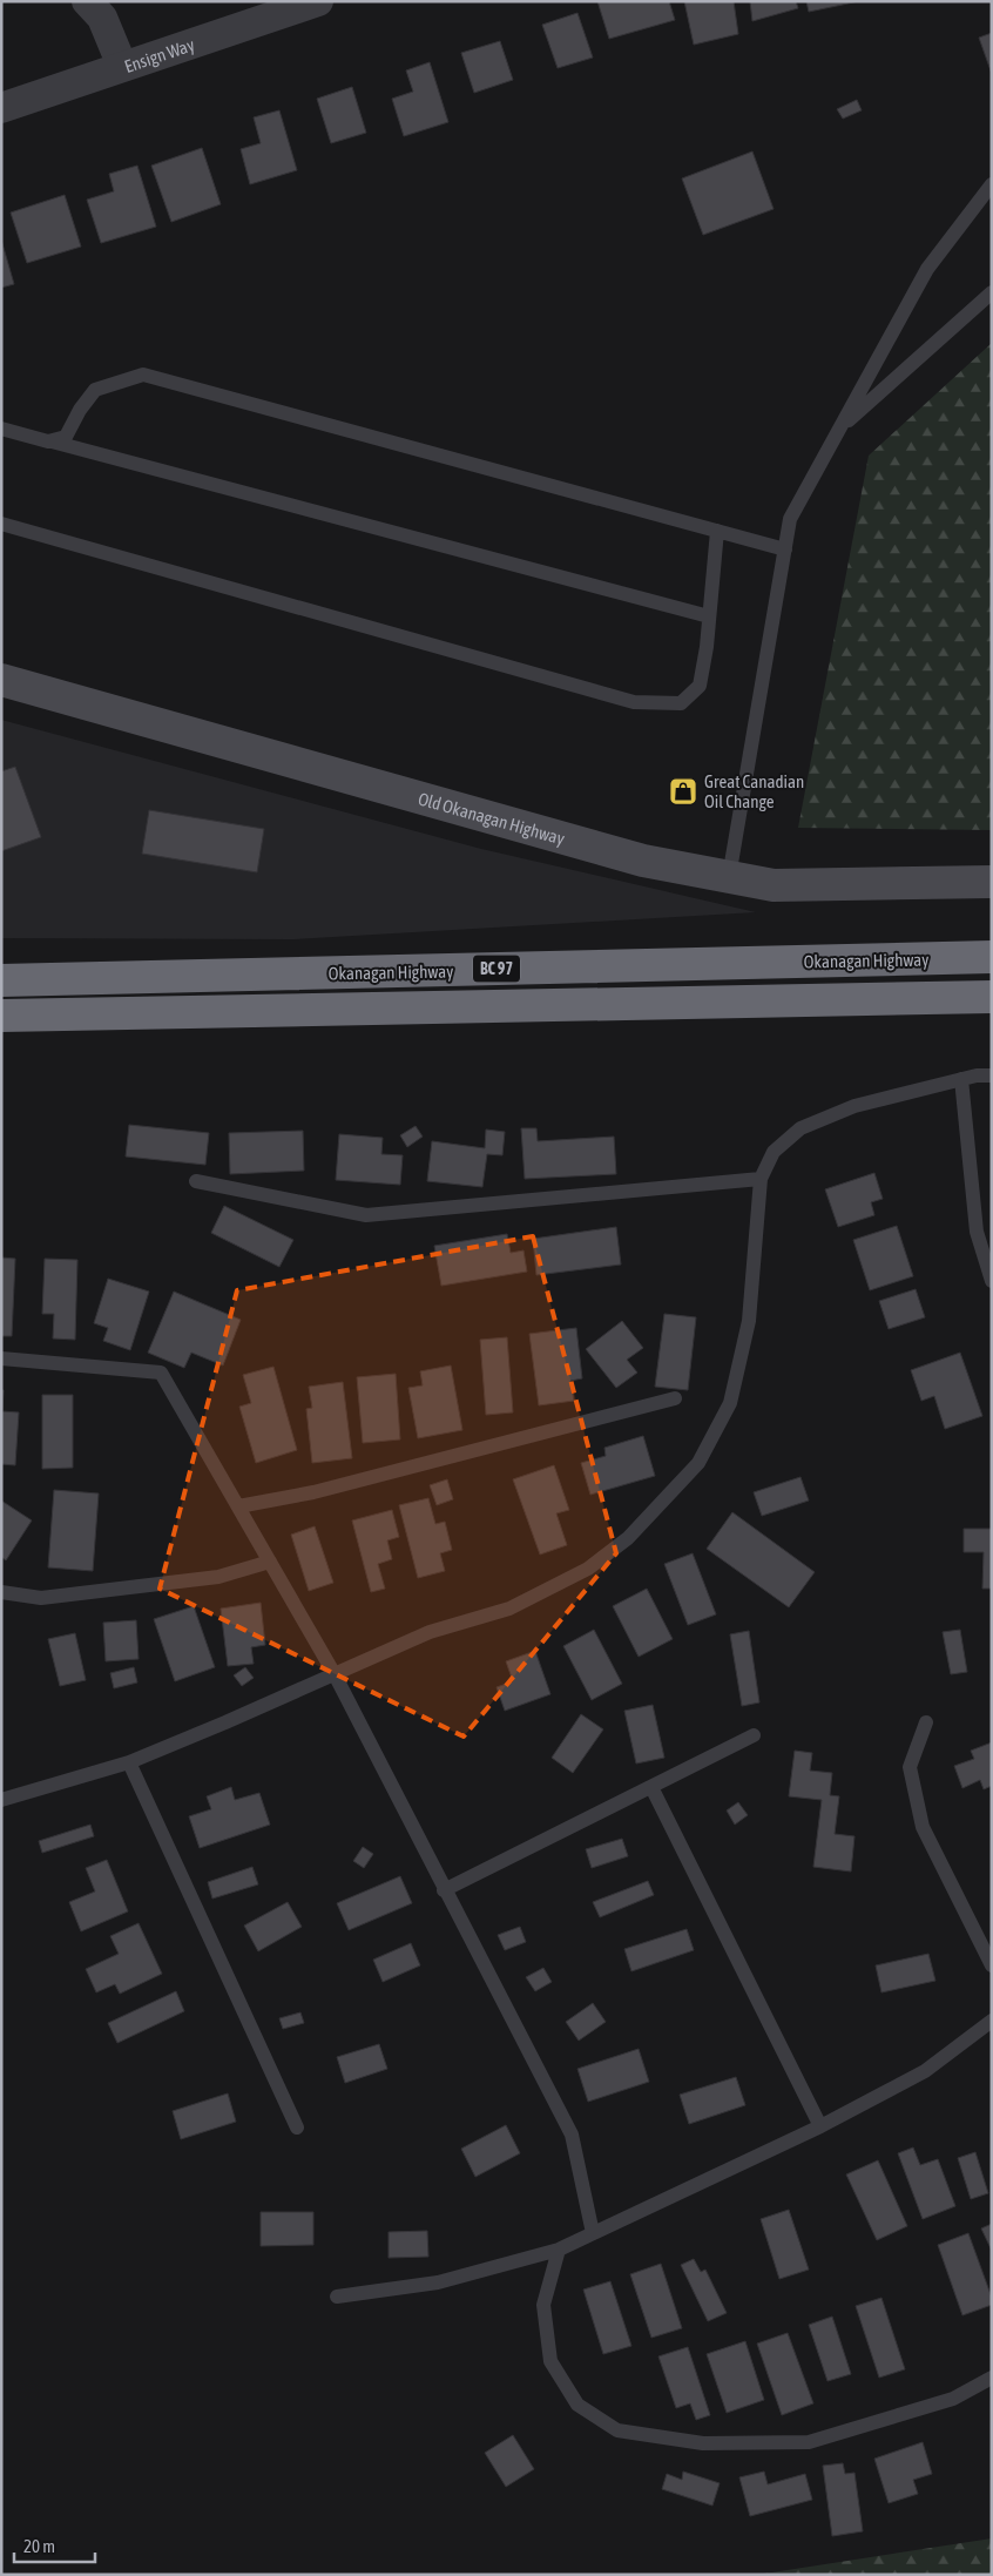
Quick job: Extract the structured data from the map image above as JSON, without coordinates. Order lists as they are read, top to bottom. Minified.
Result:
{"streets":{"highway":["Okanagan Highway","BC 97"],"street":["Ensign Way","Old Okanagan Highway"]},"places":{"shop":["Great Canadian Oil Change"]},"scale_bar":"20 m"}
